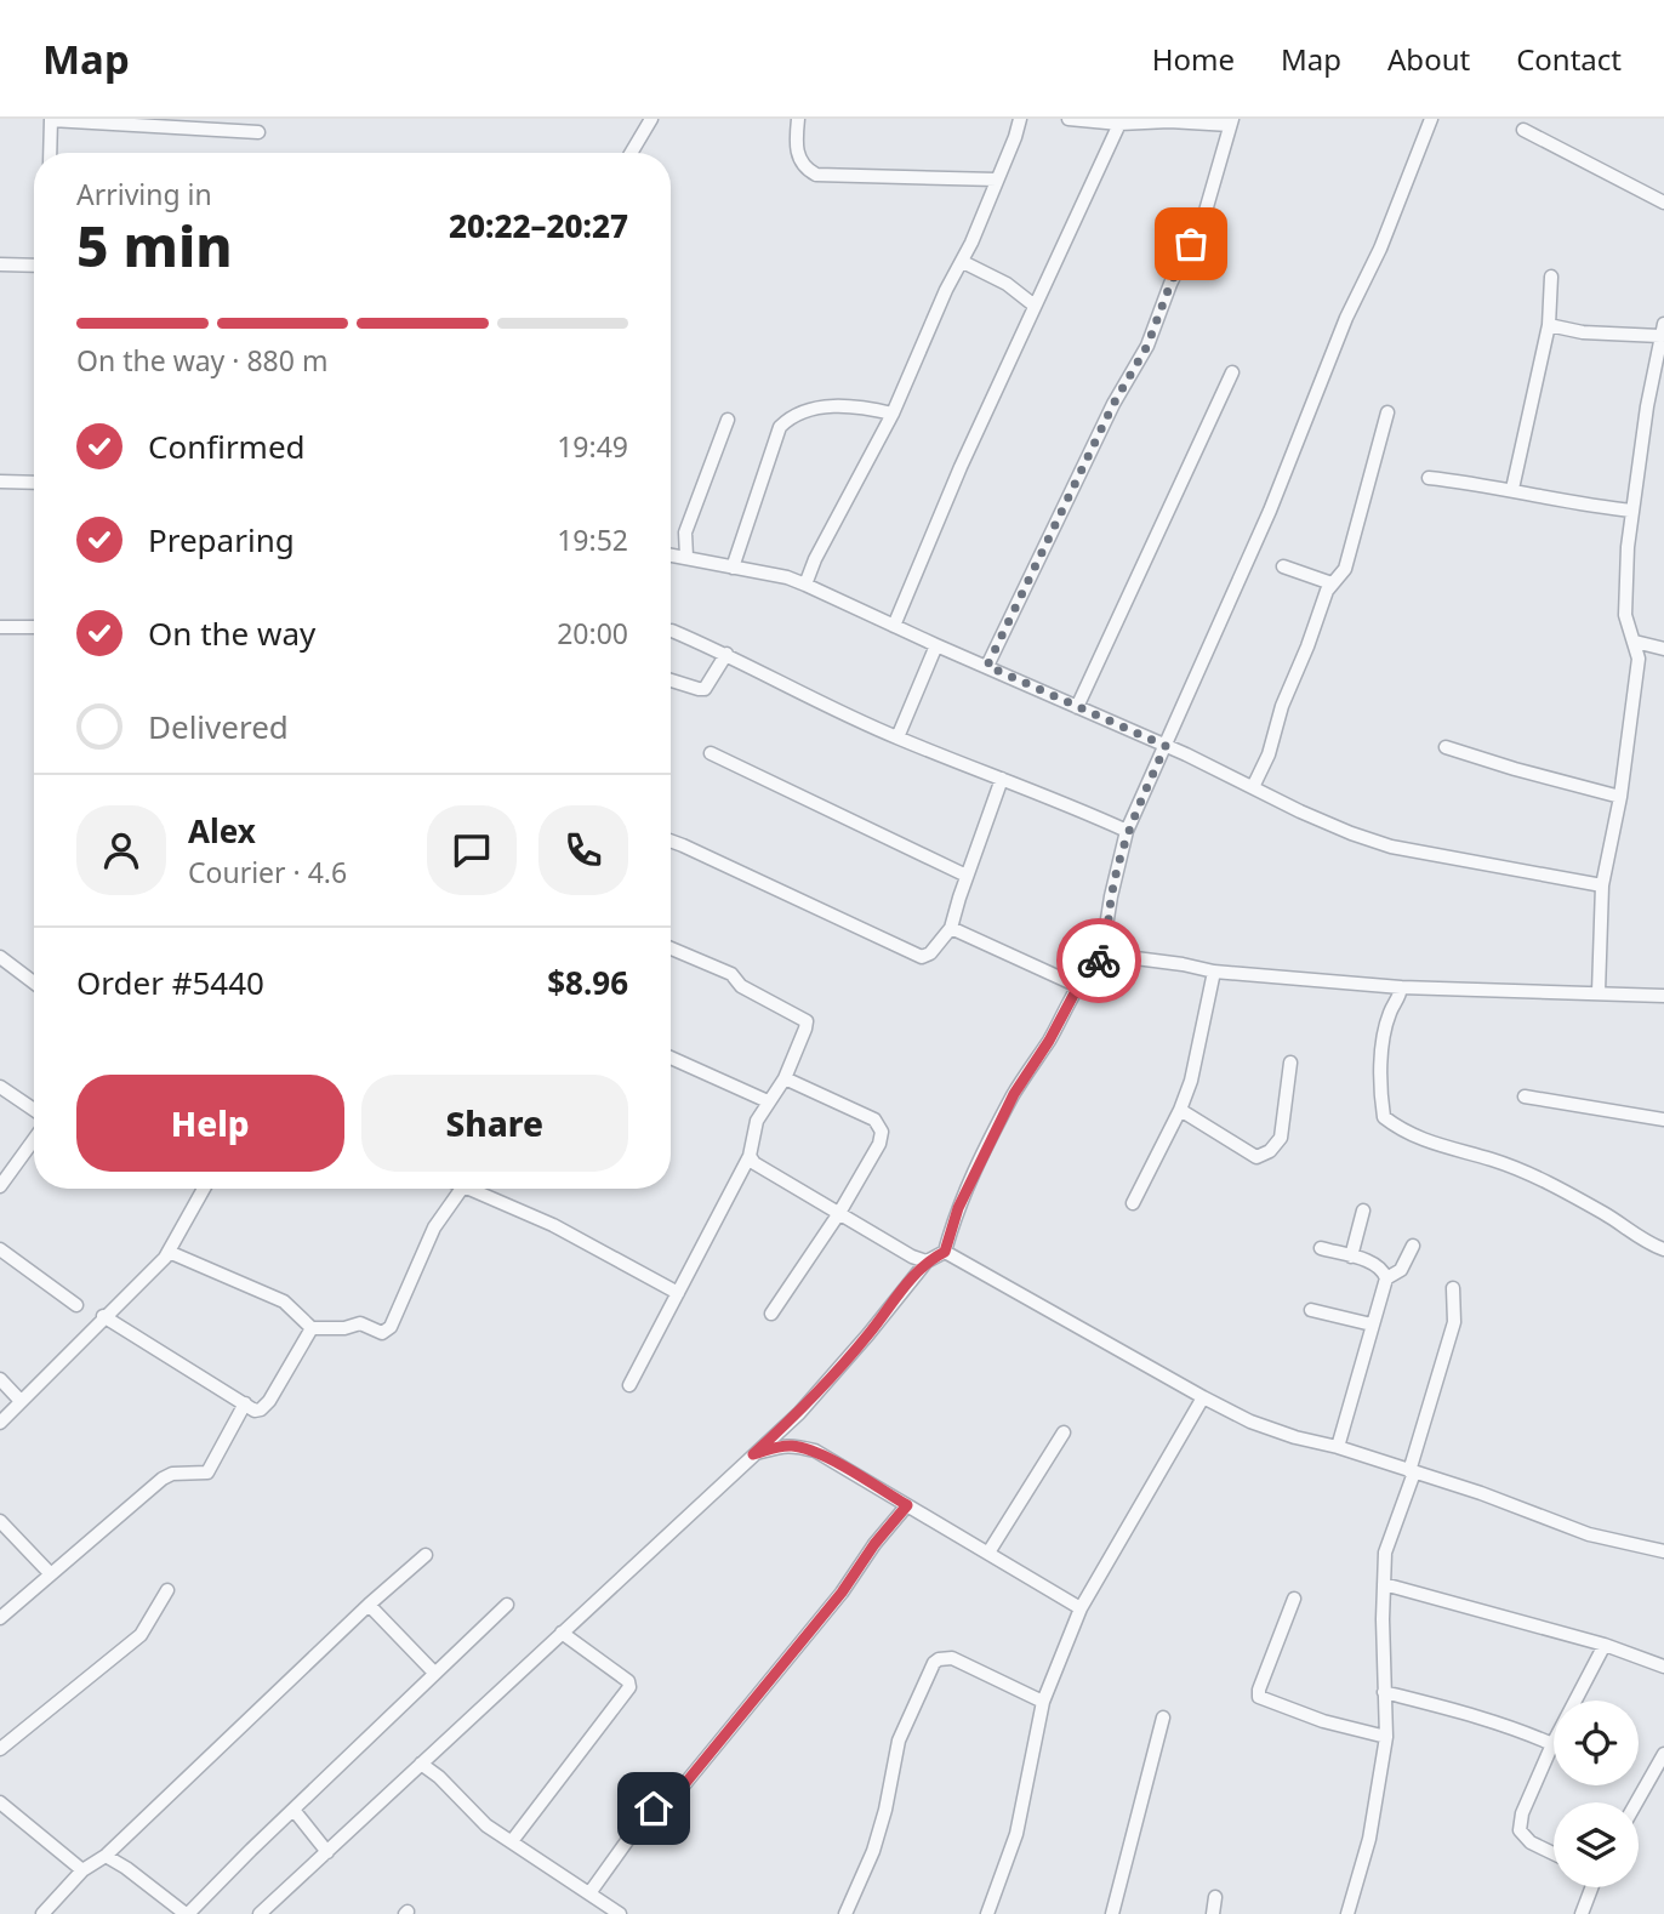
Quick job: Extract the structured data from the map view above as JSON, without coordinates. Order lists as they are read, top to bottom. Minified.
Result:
{"page":{"header":"Map","nav":["Home","Map","About","Contact"],"heading":["5 min","Arriving in","20:22–20:27"],"panel":["Alex","Courier · 4.6","Order #5440","$8.96"],"bar":"On the way · 880 m","list":[["Confirmed","19:49"],["Preparing","19:52"],["On the way","20:00"],"Delivered"],"buttons":["Help","Share"]}}
